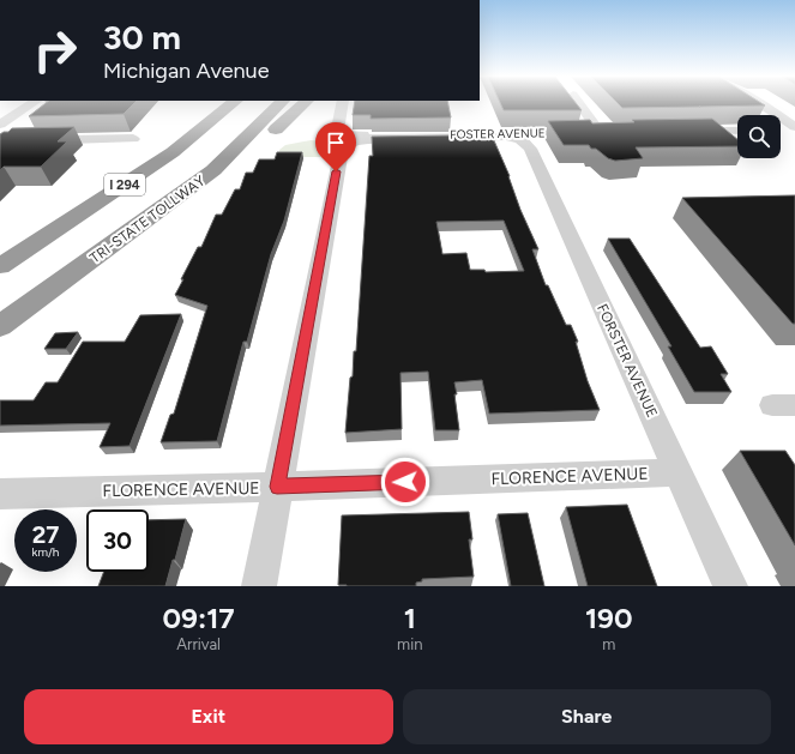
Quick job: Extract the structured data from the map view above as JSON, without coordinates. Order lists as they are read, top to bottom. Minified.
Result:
{"streets":{"highway":["I 294","TRI-STATE TOLLWAY"],"street":["FOSTER AVENUE","FORSTER AVENUE","FLORENCE AVENUE"]},"crossings":[["FOSTER AVENUE","FORSTER AVENUE"],["FORSTER AVENUE","FLORENCE AVENUE"]],"page":{"turn":["30 m","Michigan Avenue"],"speed":"27 km/h","limit":"30","eta":["09:17","Arrival","1","min","190","m"],"buttons":["Exit","Share"]}}
